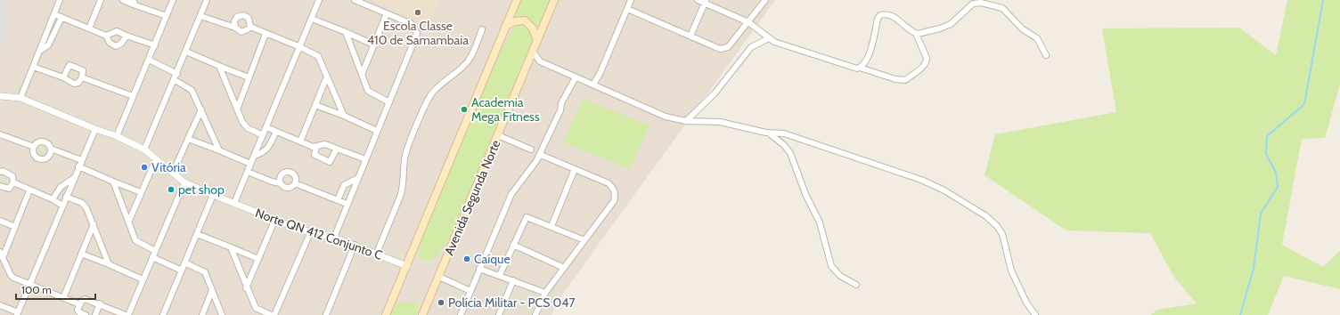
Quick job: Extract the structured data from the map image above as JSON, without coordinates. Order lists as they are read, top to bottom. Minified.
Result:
{"streets":{"main road":["Avenida Segunda Norte"],"street":["Norte QN 412 Conjunto C"]},"places":["Escola Classe 410 de Samambaia","Academia Mega Fitness","Vitória","pet shop","Caíque","Polícia Militar - PCS 047"],"scale_bar":"100 m"}
